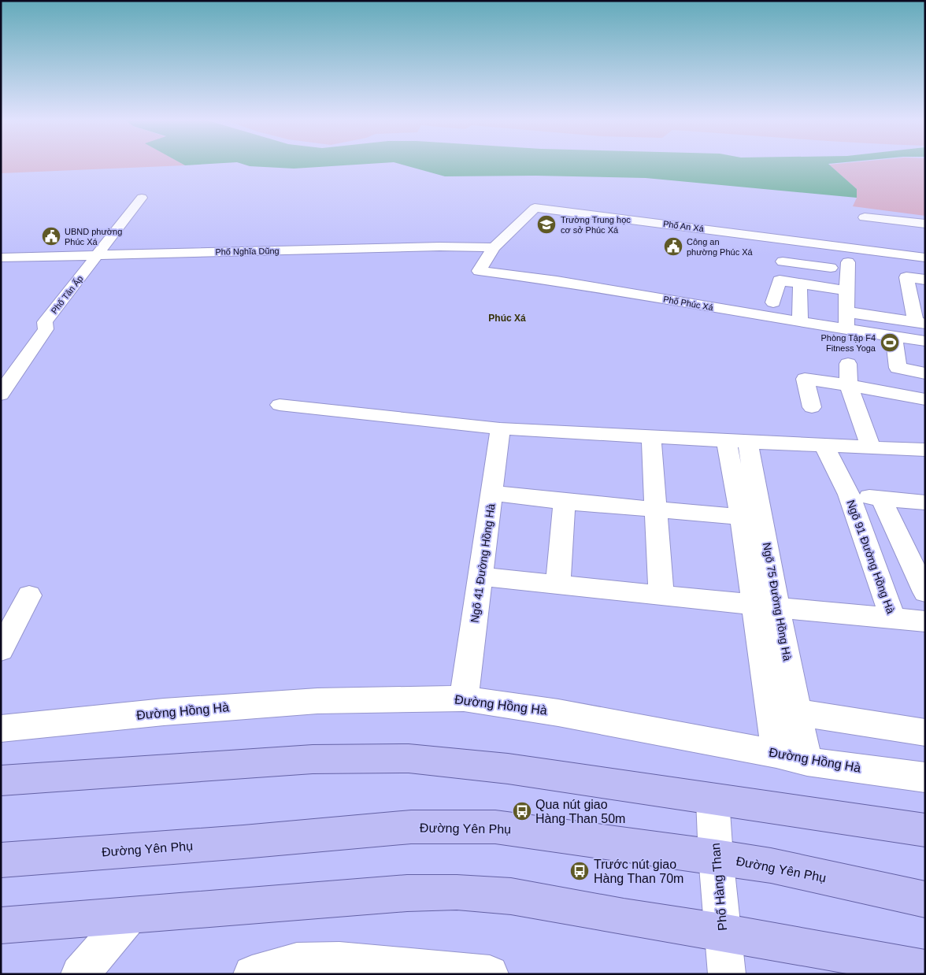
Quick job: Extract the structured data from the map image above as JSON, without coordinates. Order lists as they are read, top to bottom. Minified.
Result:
{"streets":{"main road":["Đường Yên Phụ"],"street":["Phố An Xá","Phố Nghĩa Dũng","Phố Tân Ấp","Phố Phúc Xá","Ngõ 91 Đường Hồng Hà","Ngõ 41 Đường Hồng Hà","Ngõ 75 Đường Hồng Hà","Đường Hồng Hà","Phố Hàng Than"]},"crossings":[["Phố An Xá","Phố Nghĩa Dũng"],["Phố An Xá","Phố Phúc Xá"],["Phố Nghĩa Dũng","Phố Tân Ấp"],["Phố Nghĩa Dũng","Phố Phúc Xá"],["Ngõ 41 Đường Hồng Hà","Đường Hồng Hà"],["Ngõ 75 Đường Hồng Hà","Đường Hồng Hà"],["Đường Yên Phụ","Phố Hàng Than"]],"districts":["Phúc Xá"],"places":{"school or university":["Trường Trung học cơ sở Phúc Xá"],"public building":["UBND phường Phúc Xá","Công an phường Phúc Xá"],"sports":["Phòng Tập F4 Fitness Yoga"],"bus stop":["Qua nút giao Hàng Than 50m","Trước nút giao Hàng Than 70m"]}}
